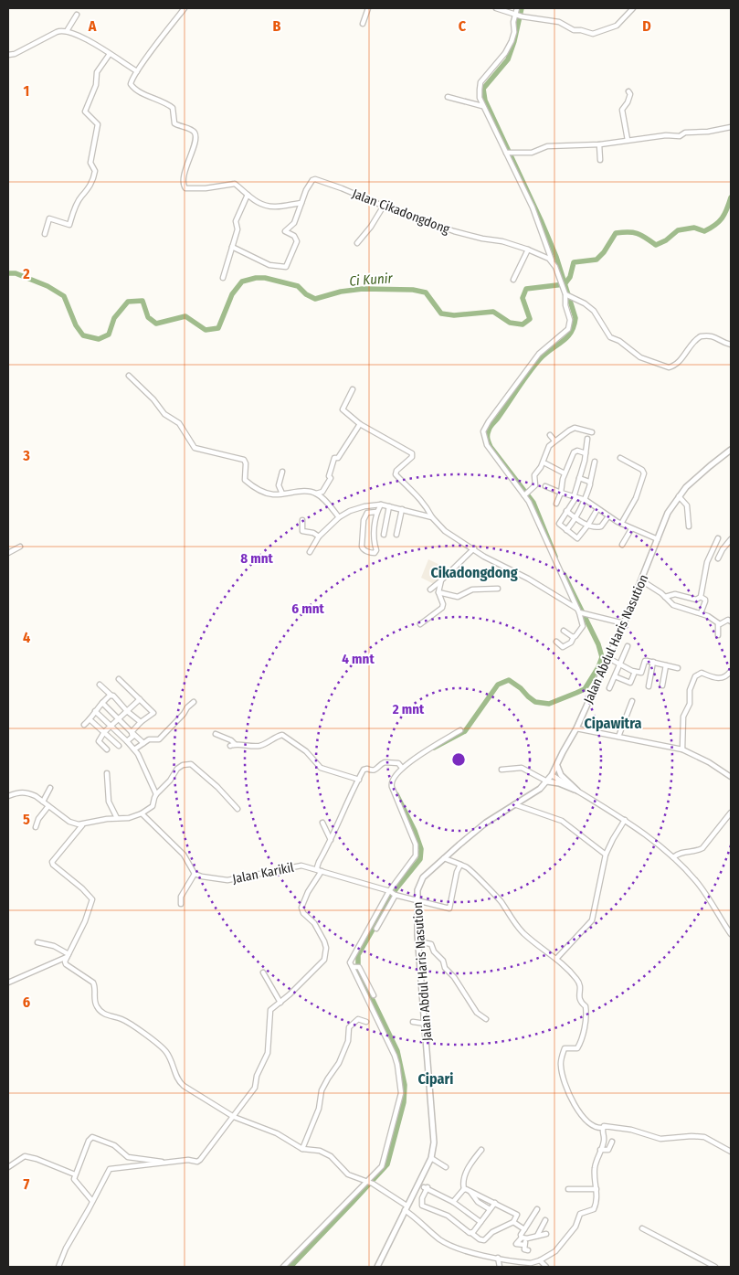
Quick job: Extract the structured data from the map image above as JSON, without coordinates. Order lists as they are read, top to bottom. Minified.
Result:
{"streets":{"main road":["Jalan Abdul Haris Nasution"],"street":["Jalan Cikadongdong","Jalan Karikil"]},"districts":["Cikadongdong","Cipawitra","Cipari"],"water":["Ci Kunir"],"grid":{"columns":["A","B","C","D"],"rows":["1","2","3","4","5","6","7"]},"rings":["8 mnt","6 mnt","4 mnt","2 mnt"]}
